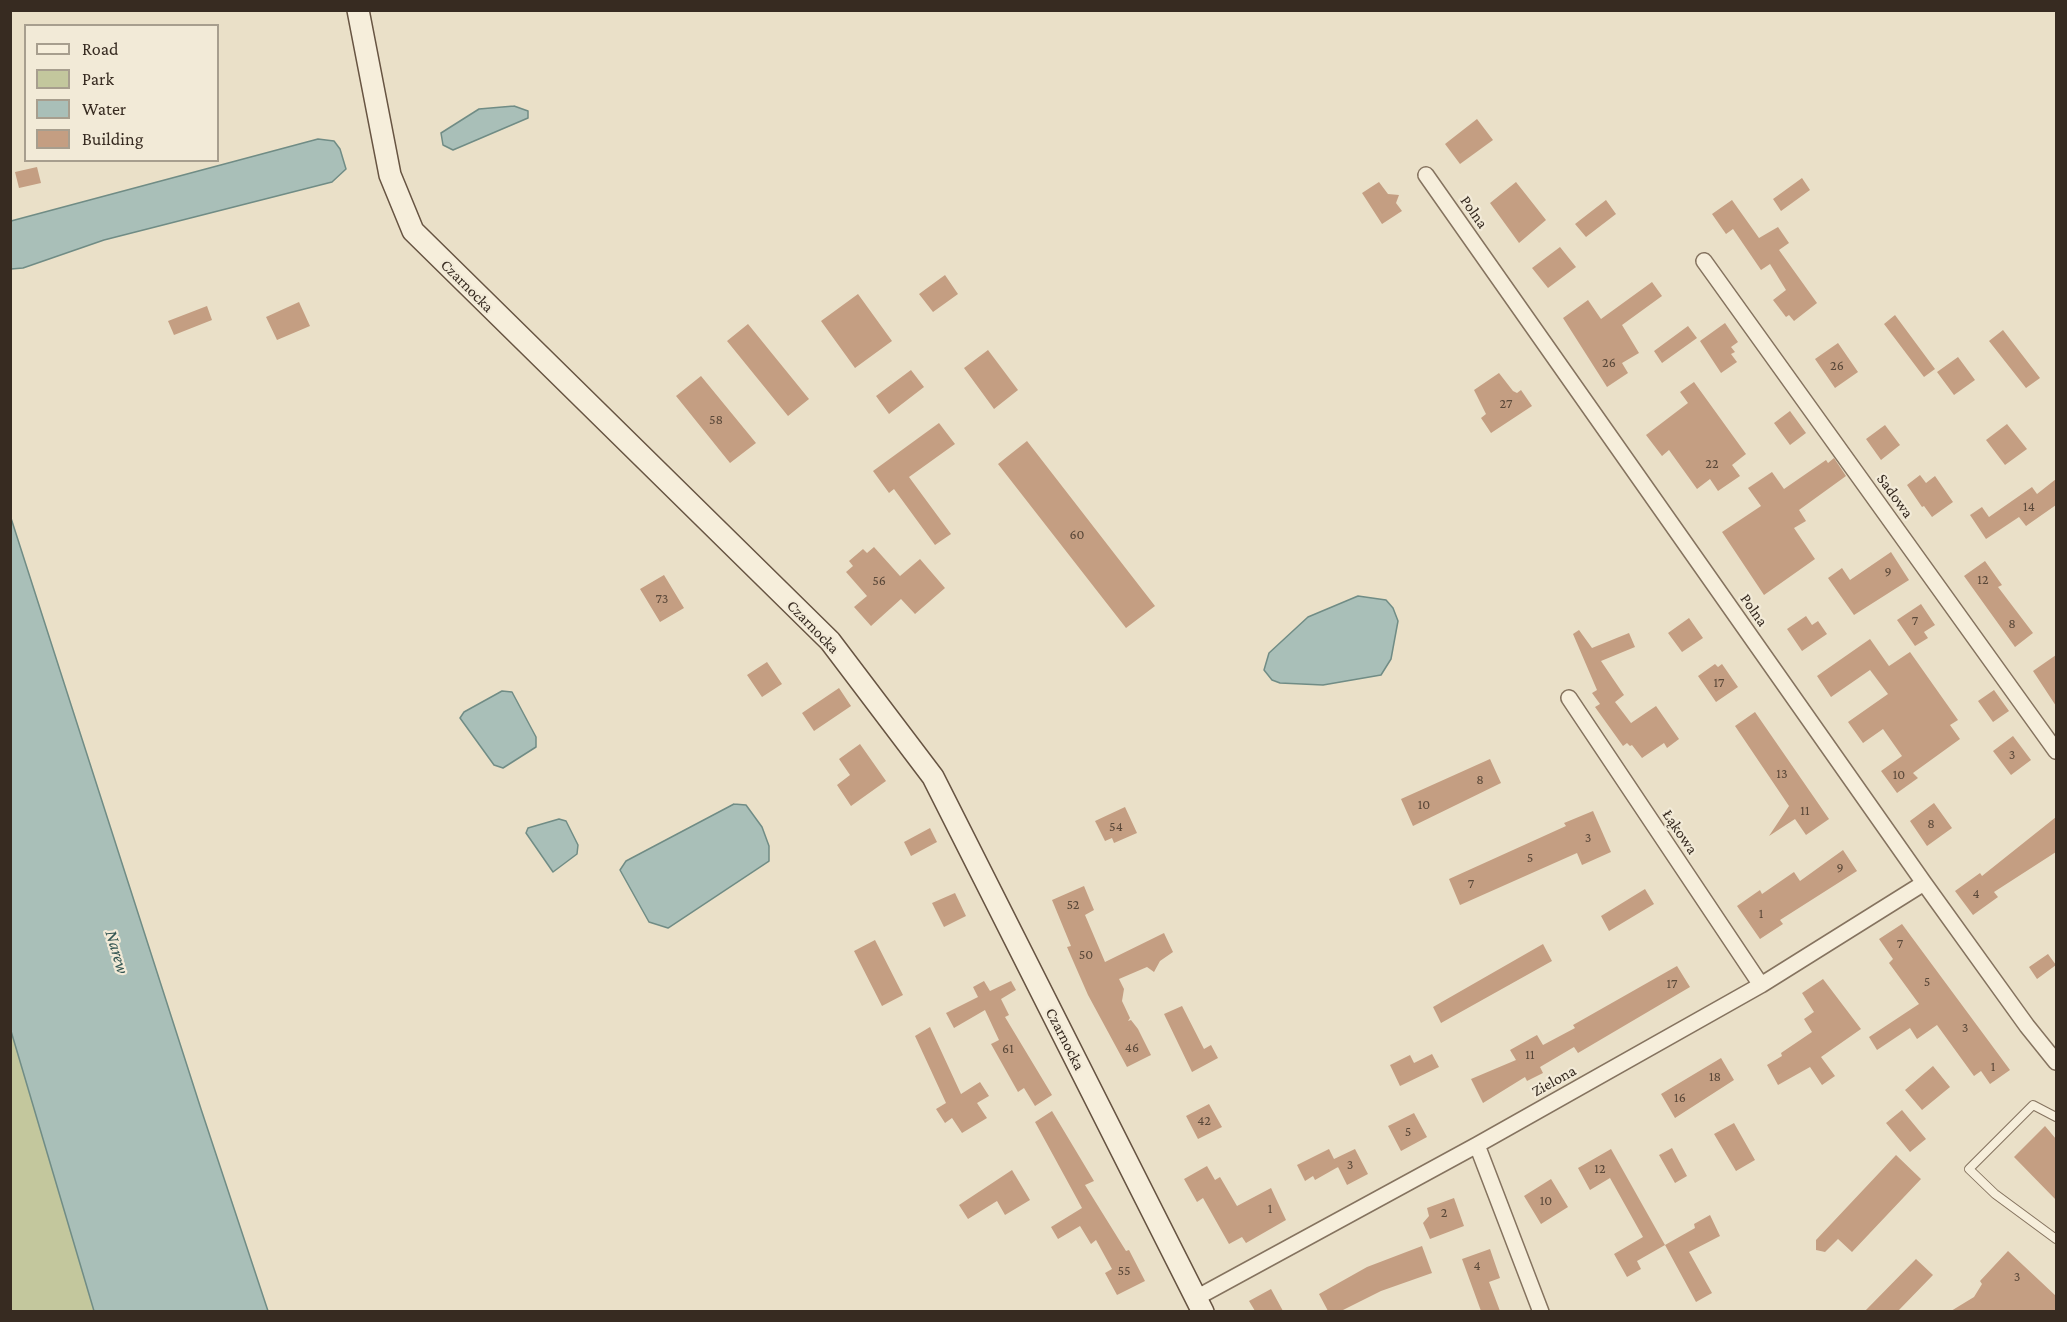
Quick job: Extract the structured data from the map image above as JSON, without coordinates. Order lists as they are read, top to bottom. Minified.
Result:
{"streets":{"street":["Polna","Czarnocka","Sadowa","Łąkowa","Zielona"]},"crossings":[["Polna","Zielona"],["Czarnocka","Zielona"],["Łąkowa","Zielona"]],"water":["Narew"],"house_numbers":["26","26","27","58","22","14","60","9","12","56","73","7","8","17","3","13","10","8","10","11","8","54","3","5","9","7","4","52","1","7","50","5","17","3","46","61","11","1","18","16","42","5","3","12","10","1","2","4","55","3"],"legend":["Road","Park","Water","Building"]}
